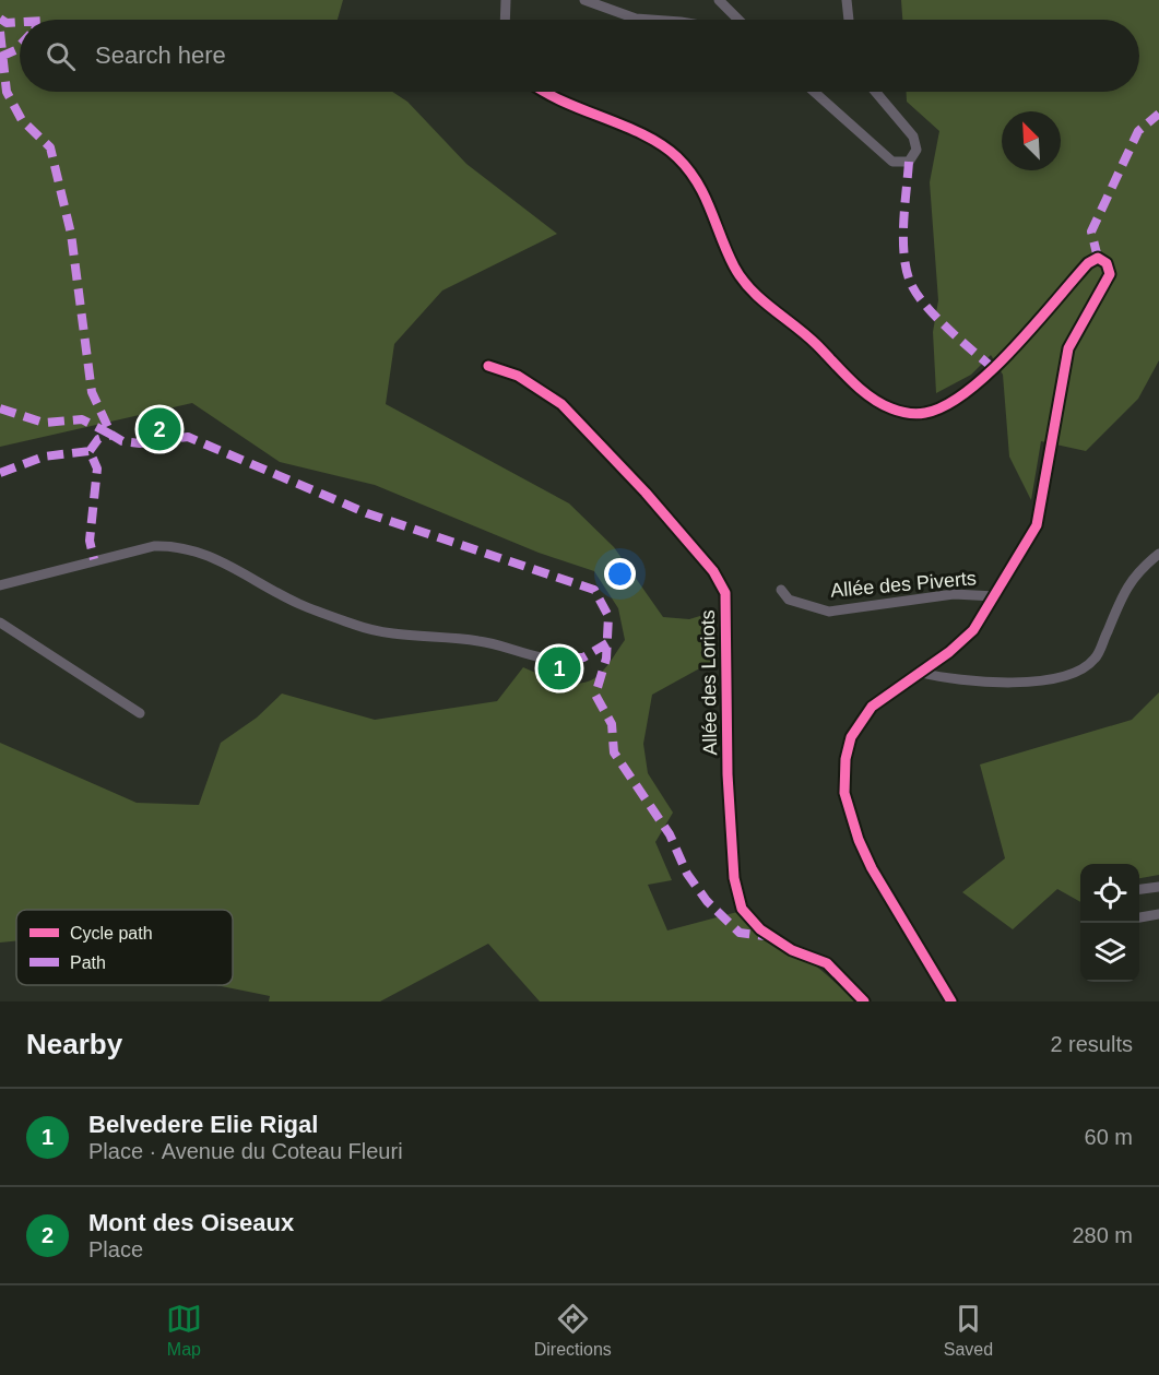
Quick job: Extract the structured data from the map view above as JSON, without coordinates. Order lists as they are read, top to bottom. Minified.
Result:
{"streets":{"street":["Allée des Piverts","Allée des Loriots"]},"legend":["Cycle path","Path"],"north":"top left","page":{"search":"Search here","pins":["2","1"],"heading":["Nearby","2 results"],"list":[{"mark":"1","name":"Belvedere Elie Rigal","note":"Place · Avenue du Coteau Fleuri","value":"60 m"},{"mark":"2","name":"Mont des Oiseaux","note":"Place","value":"280 m"}],"nav":["Map","Directions","Saved"]}}
